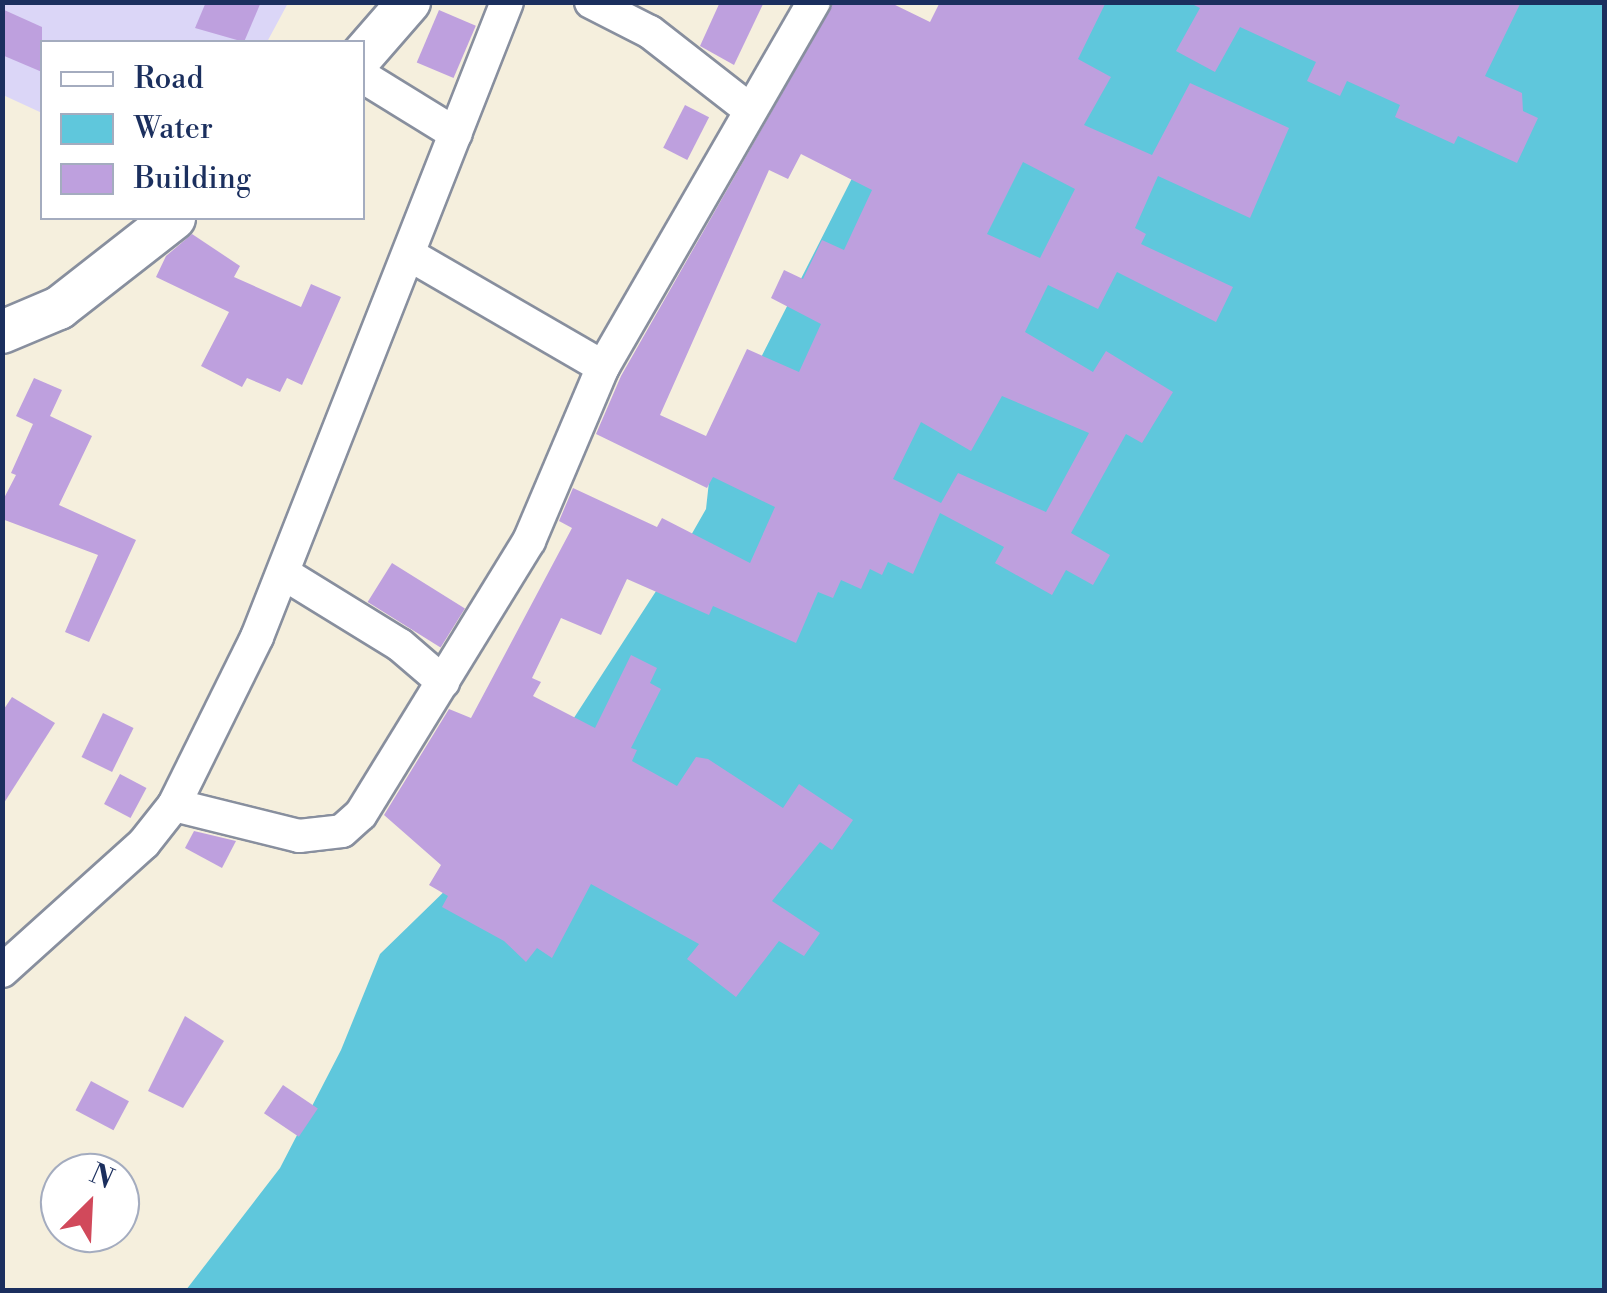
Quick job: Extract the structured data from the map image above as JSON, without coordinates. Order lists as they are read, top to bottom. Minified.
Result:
{"legend":["Road","Water","Building"],"north":"top right"}
